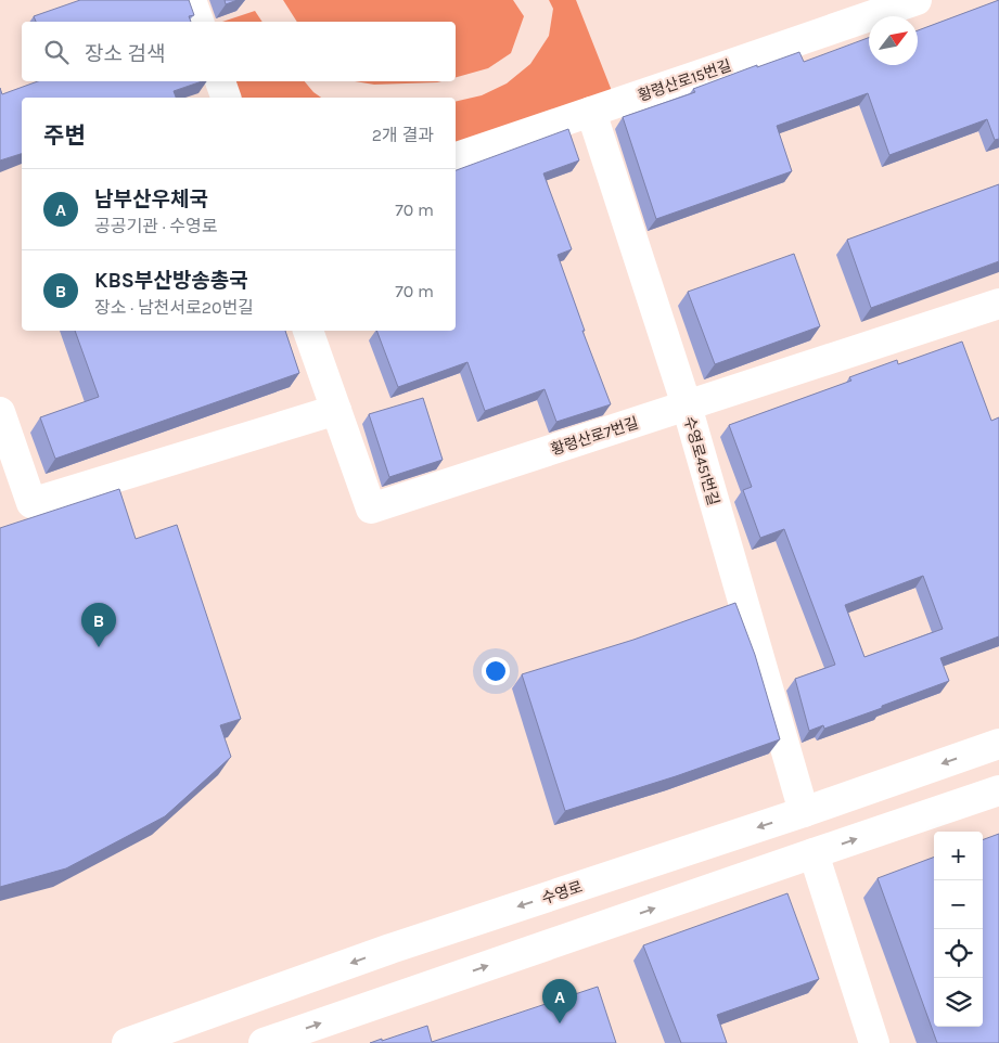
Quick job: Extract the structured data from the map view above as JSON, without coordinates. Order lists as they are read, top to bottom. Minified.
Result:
{"streets":{"street":["황령산로15번길","황령산로7번길","수영로451번길","수영로"]},"crossings":[["황령산로15번길","수영로451번길"],["황령산로7번길","수영로451번길"],["수영로451번길","수영로"]],"north":"top right","page":{"search":"장소 검색","heading":["주변","2개 결과"],"list":[{"mark":"A","name":"남부산우체국","note":"공공기관 · 수영로","value":"70 m"},{"mark":"B","name":"KBS부산방송총국","note":"장소 · 남천서로20번길","value":"70 m"}],"pins":["B","A"],"map_buttons":["+","−"]}}
